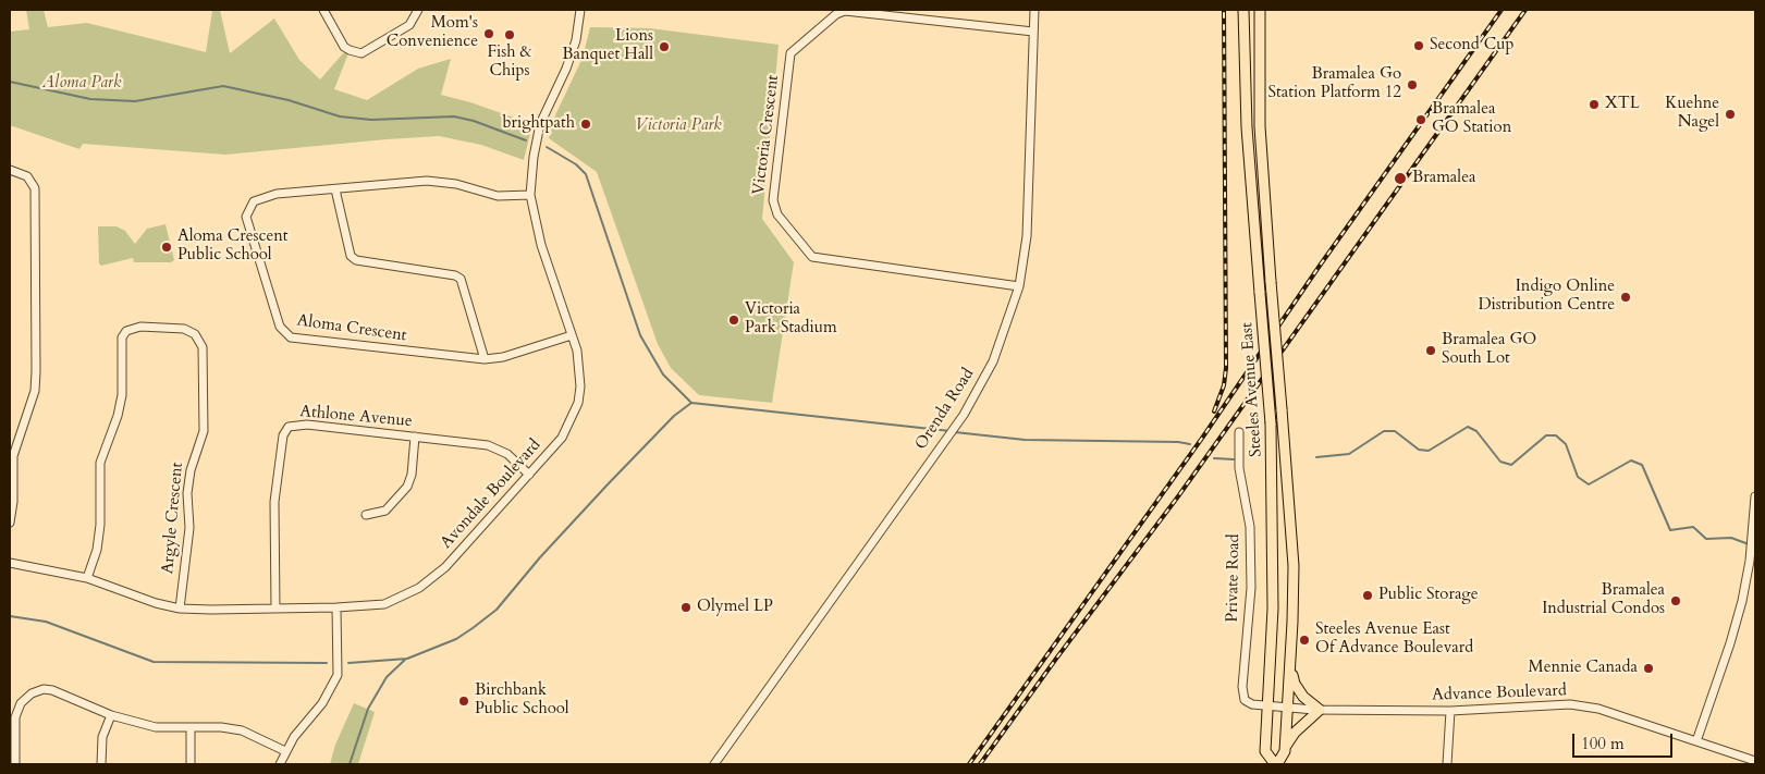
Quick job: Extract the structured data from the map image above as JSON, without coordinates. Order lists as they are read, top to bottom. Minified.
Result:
{"streets":{"main road":["Steeles Avenue East"],"street":["Victoria Crescent","Aloma Crescent","Orenda Road","Athlone Avenue","Avondale Boulevard","Argyle Crescent","Private Road","Advance Boulevard"]},"crossings":[["Victoria Crescent","Orenda Road"],["Aloma Crescent","Avondale Boulevard"],["Steeles Avenue East","Private Road"],["Steeles Avenue East","Advance Boulevard"],["Athlone Avenue","Avondale Boulevard"],["Avondale Boulevard","Argyle Crescent"],["Private Road","Advance Boulevard"]],"parks":["Aloma Park","Victoria Park"],"places":["Mom's Convenience","Fish & Chips","Second Cup","Lions Banquet Hall","Bramalea Go Station Platform 12","XTL","Kuehne Nagel","Bramalea GO Station","brightpath","Bramalea","Aloma Crescent Public School","Indigo Online Distribution Centre","Victoria Park Stadium","Bramalea GO South Lot","Public Storage","Bramalea Industrial Condos","Olymel LP","Steeles Avenue East Of Advance Boulevard","Mennie Canada","Birchbank Public School"],"scale_bar":"100 m"}
